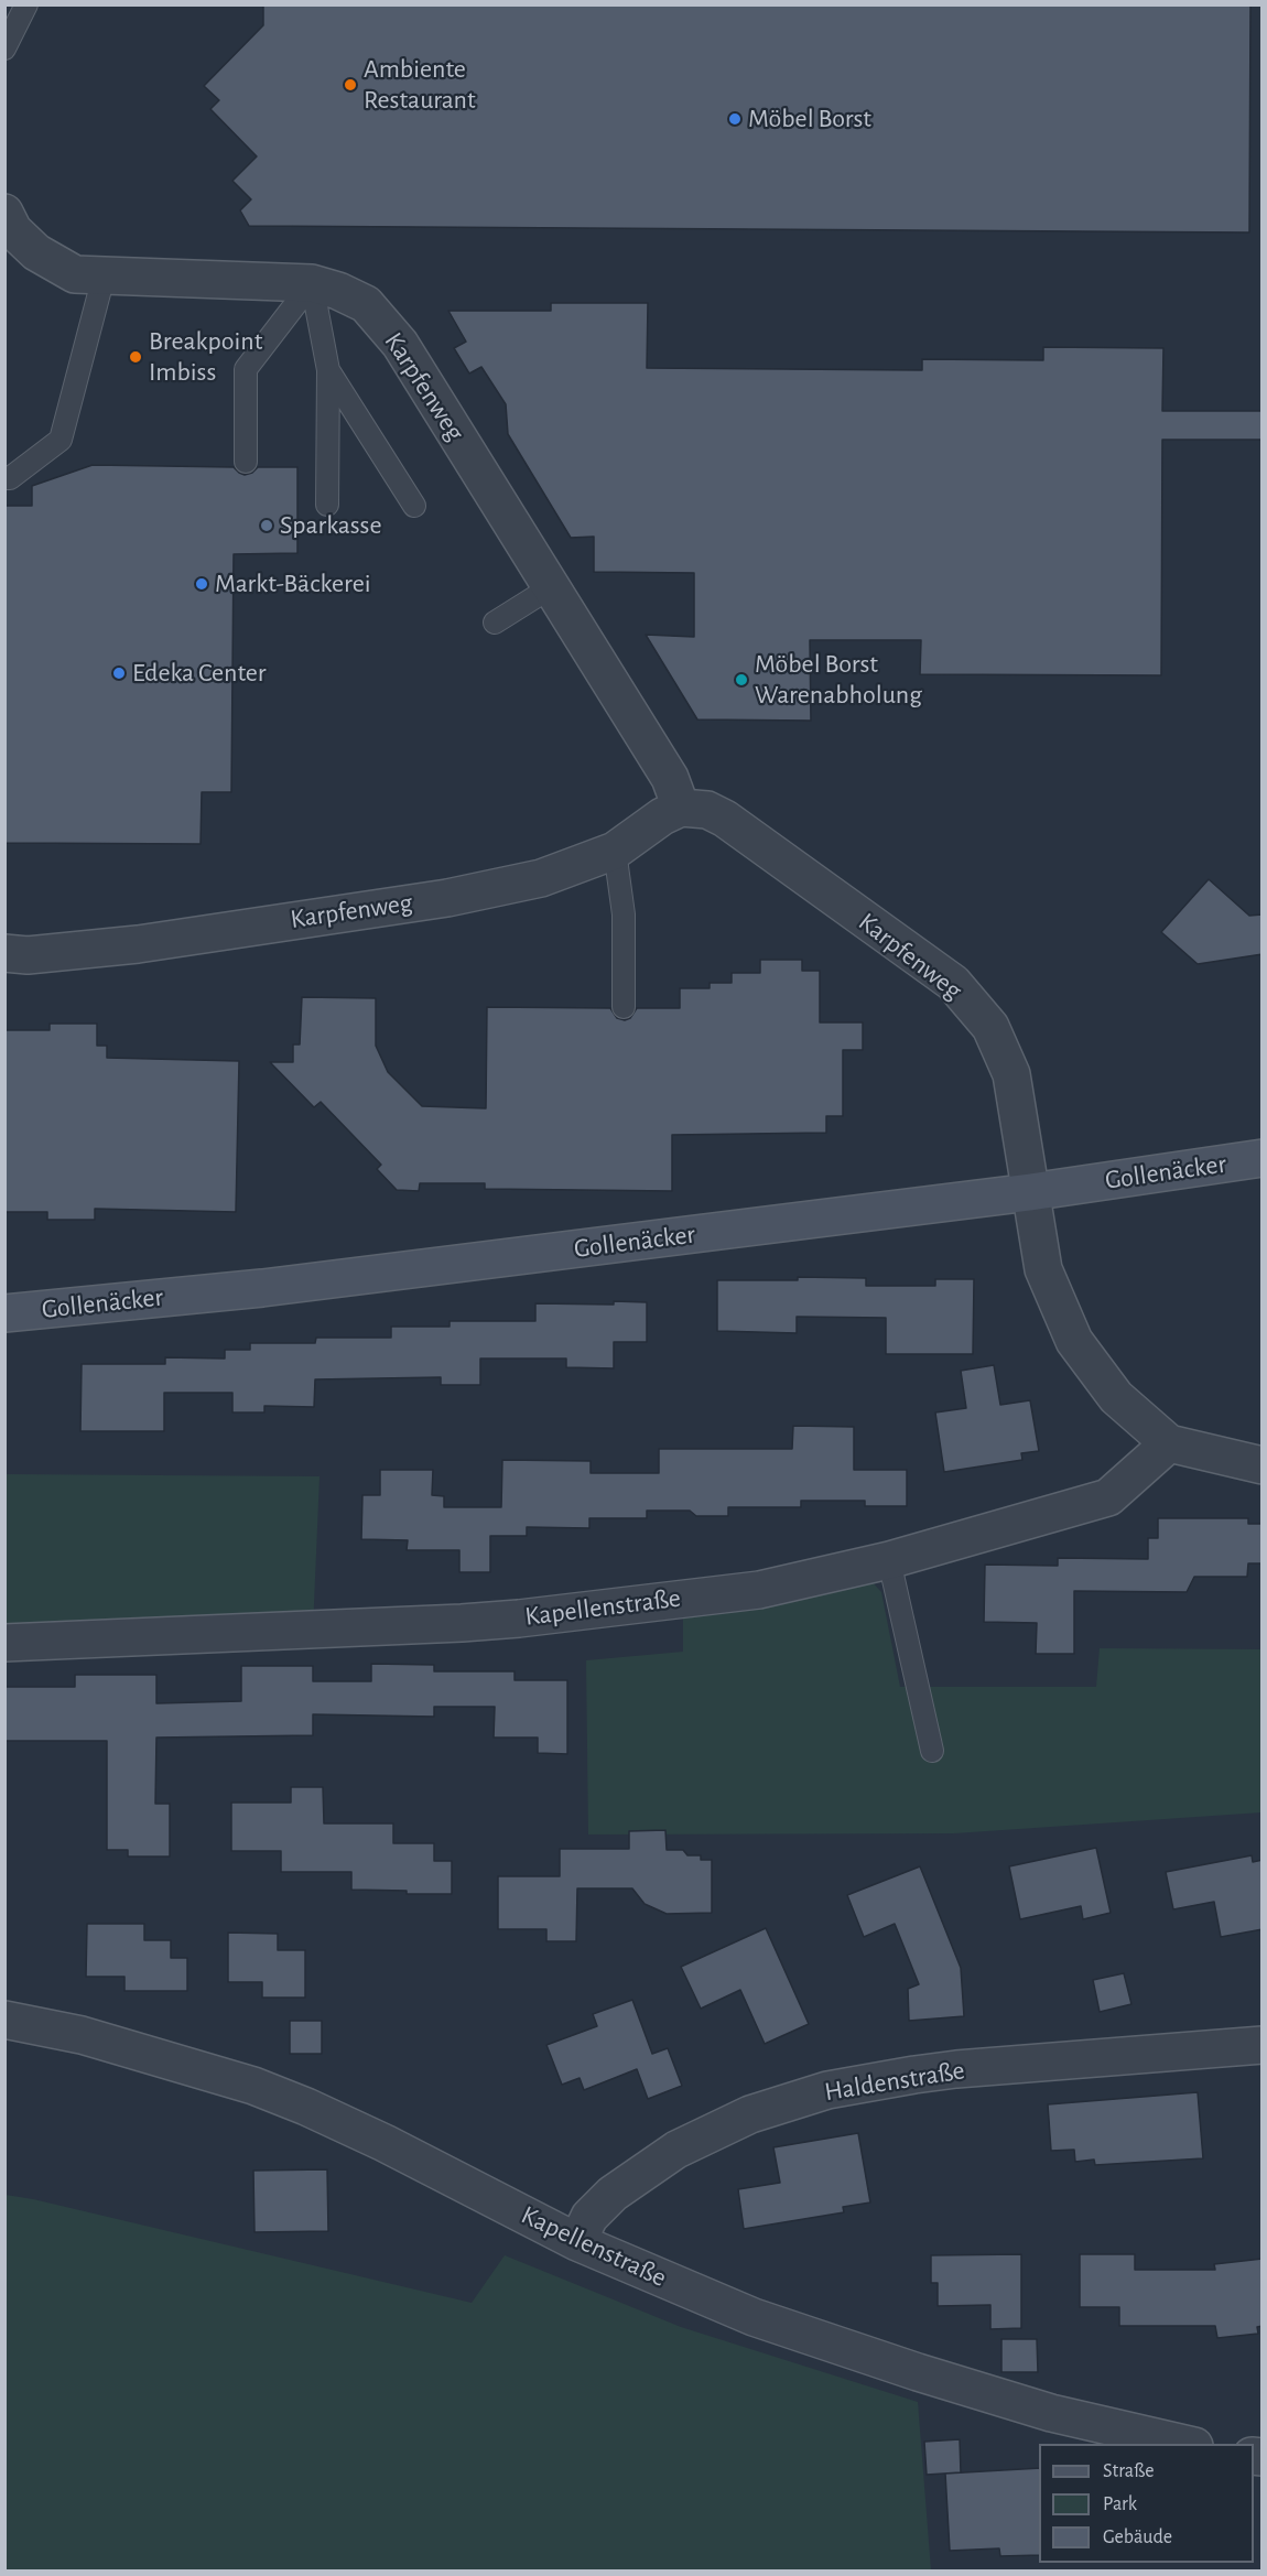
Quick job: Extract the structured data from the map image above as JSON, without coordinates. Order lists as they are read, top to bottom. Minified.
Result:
{"streets":{"street":["Karpfenweg","Gollenäcker","Kapellenstraße","Haldenstraße"]},"crossings":[["Karpfenweg","Gollenäcker"],["Karpfenweg","Kapellenstraße"],["Kapellenstraße","Haldenstraße"]],"places":["Ambiente Restaurant","Möbel Borst","Breakpoint Imbiss","Sparkasse","Markt-Bäckerei","Edeka Center","Möbel Borst Warenabholung"],"legend":["Straße","Park","Gebäude"]}
